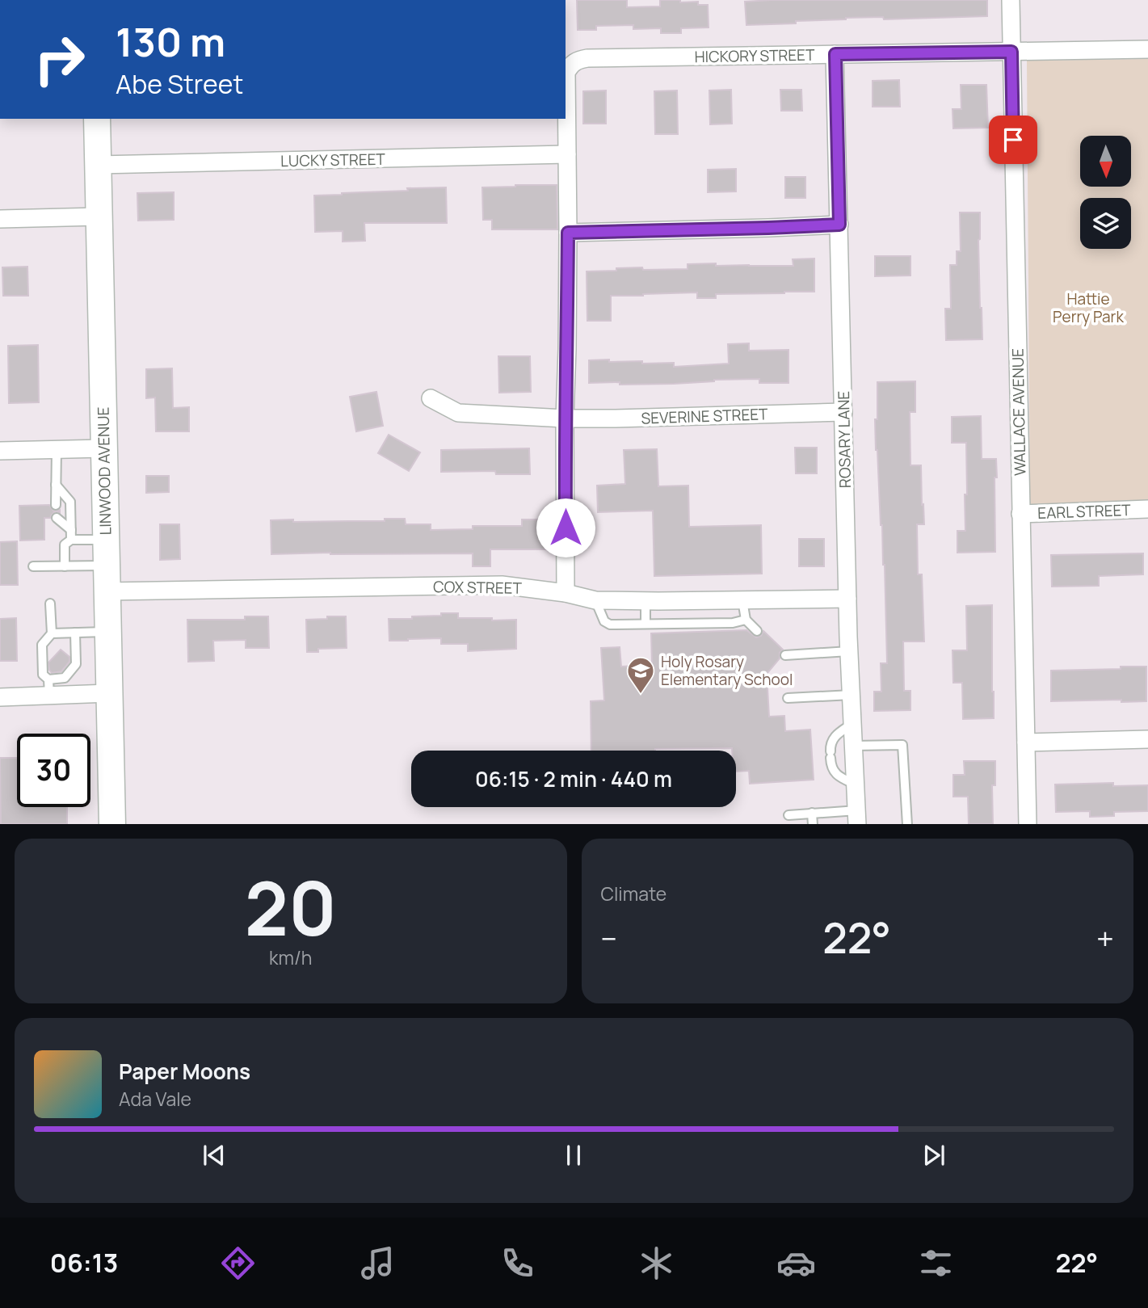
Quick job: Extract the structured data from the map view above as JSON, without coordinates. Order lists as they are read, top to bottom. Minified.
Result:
{"streets":{"main road":["LINWOOD AVENUE"],"street":["HICKORY STREET","LUCKY STREET","WALLACE AVENUE","SEVERINE STREET","ROSARY LANE","EARL STREET","COX STREET"]},"crossings":[["HICKORY STREET","LUCKY STREET"],["HICKORY STREET","WALLACE AVENUE"],["HICKORY STREET","ROSARY LANE"],["LUCKY STREET","LINWOOD AVENUE"],["WALLACE AVENUE","EARL STREET"],["SEVERINE STREET","ROSARY LANE"],["ROSARY LANE","COX STREET"],["LINWOOD AVENUE","COX STREET"]],"parks":["Hattie Perry Park"],"places":{"school or university":["Holy Rosary Elementary School"]},"north":"bottom","page":{"turn":["130 m","Abe Street"],"limit":"30","trip":"06:15 · 2 min · 440 m","tile":[["20","km/h"],"Climate"],"heat":["−","22°","+"],"song":["Paper Moons","Ada Vale"],"tabs":["06:13","22°"]}}
